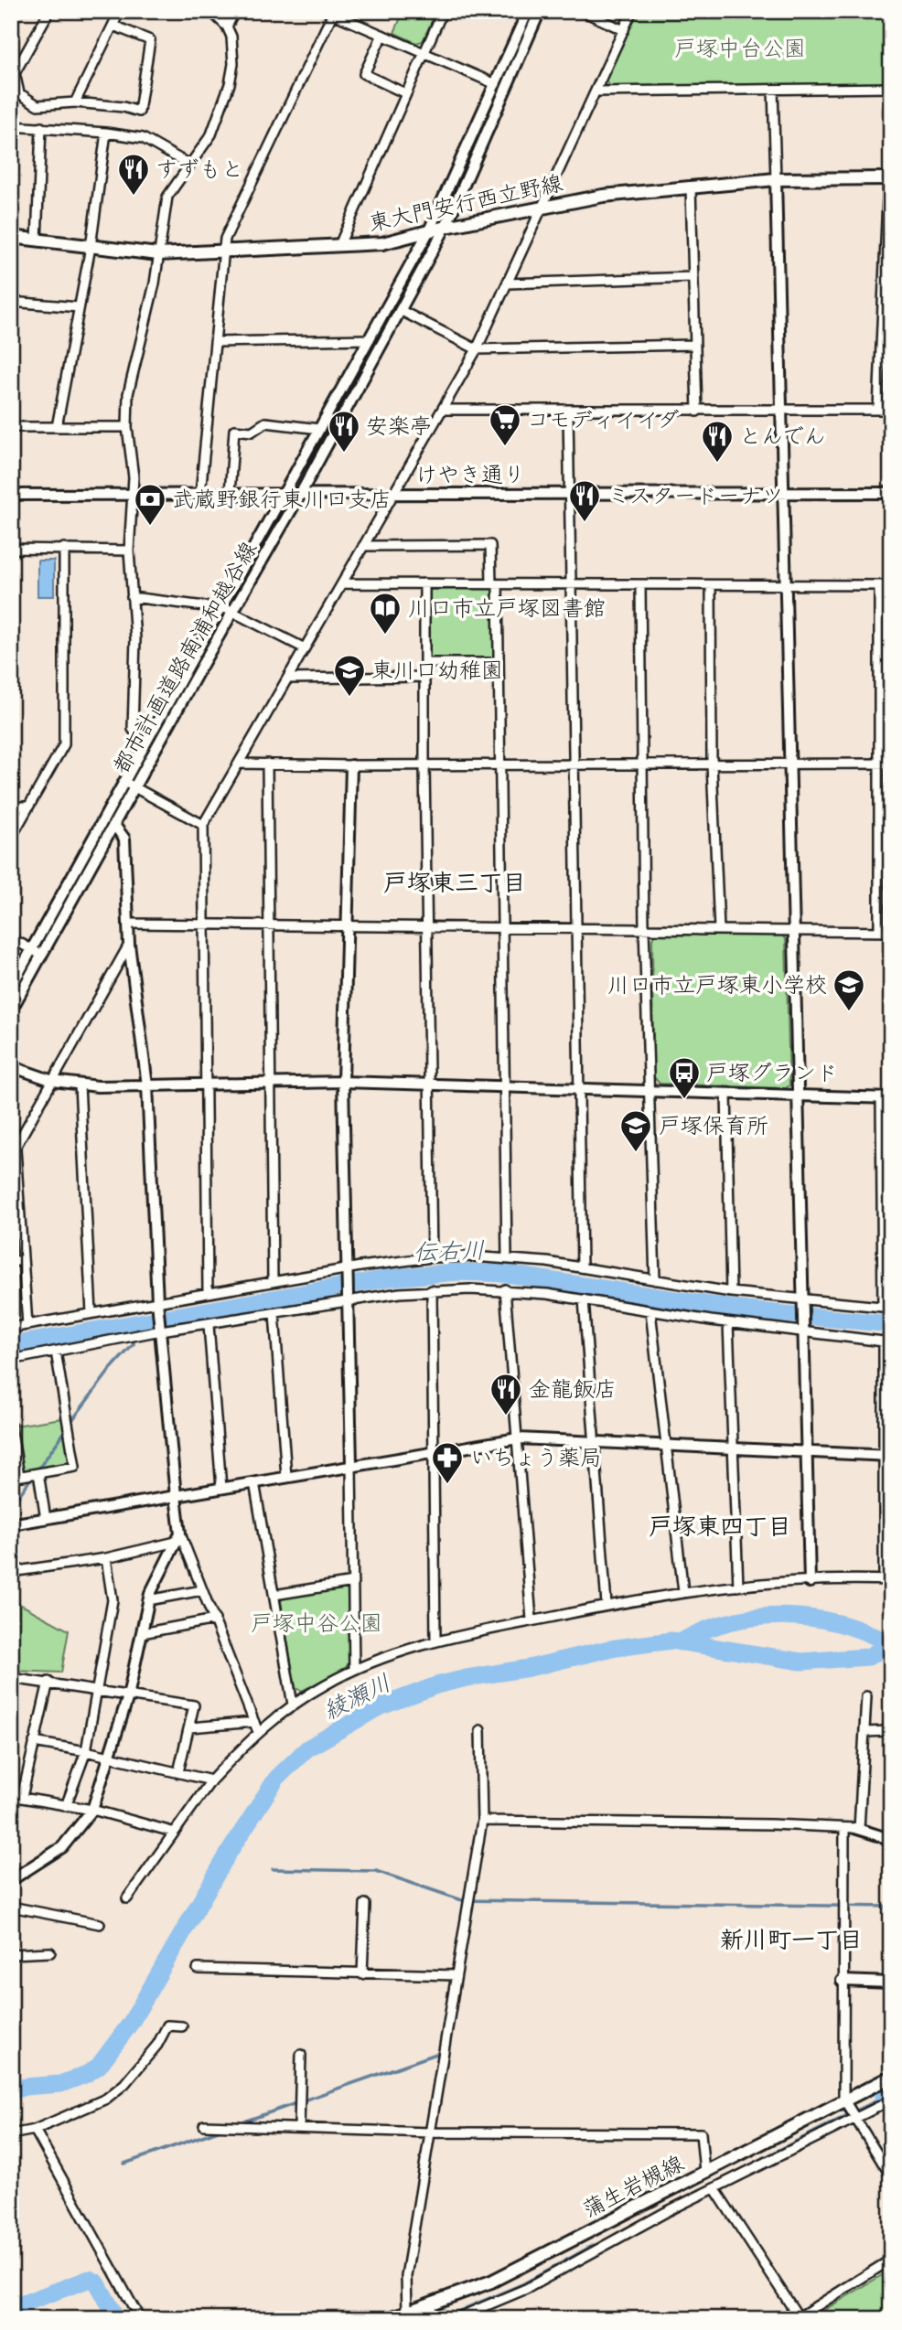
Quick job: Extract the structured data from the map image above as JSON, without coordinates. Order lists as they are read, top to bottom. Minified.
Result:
{"streets":{"main road":["東大門安行西立野線","蒲生岩槻線"],"street":["けやき通り","都市計画道路南浦和越谷線"]},"crossings":[["東大門安行西立野線","都市計画道路南浦和越谷線"],["けやき通り","都市計画道路南浦和越谷線"]],"districts":["戸塚東三丁目","戸塚東四丁目","新川町一丁目"],"water":["伝右川","綾瀬川"],"parks":["戸塚中台公園","戸塚中谷公園"],"places":{"restaurant":["すずもと","安楽亭","とんでん","ミスタードーナツ","金龍飯店"],"supermarket":["コモディイイダ"],"bank":["武蔵野銀行東川口支店"],"library":["川口市立戸塚図書館"],"school or university":["東川口幼稚園","川口市立戸塚東小学校","戸塚保育所"],"bus stop":["戸塚グランド"],"pharmacy":["いちょう薬局"]}}
